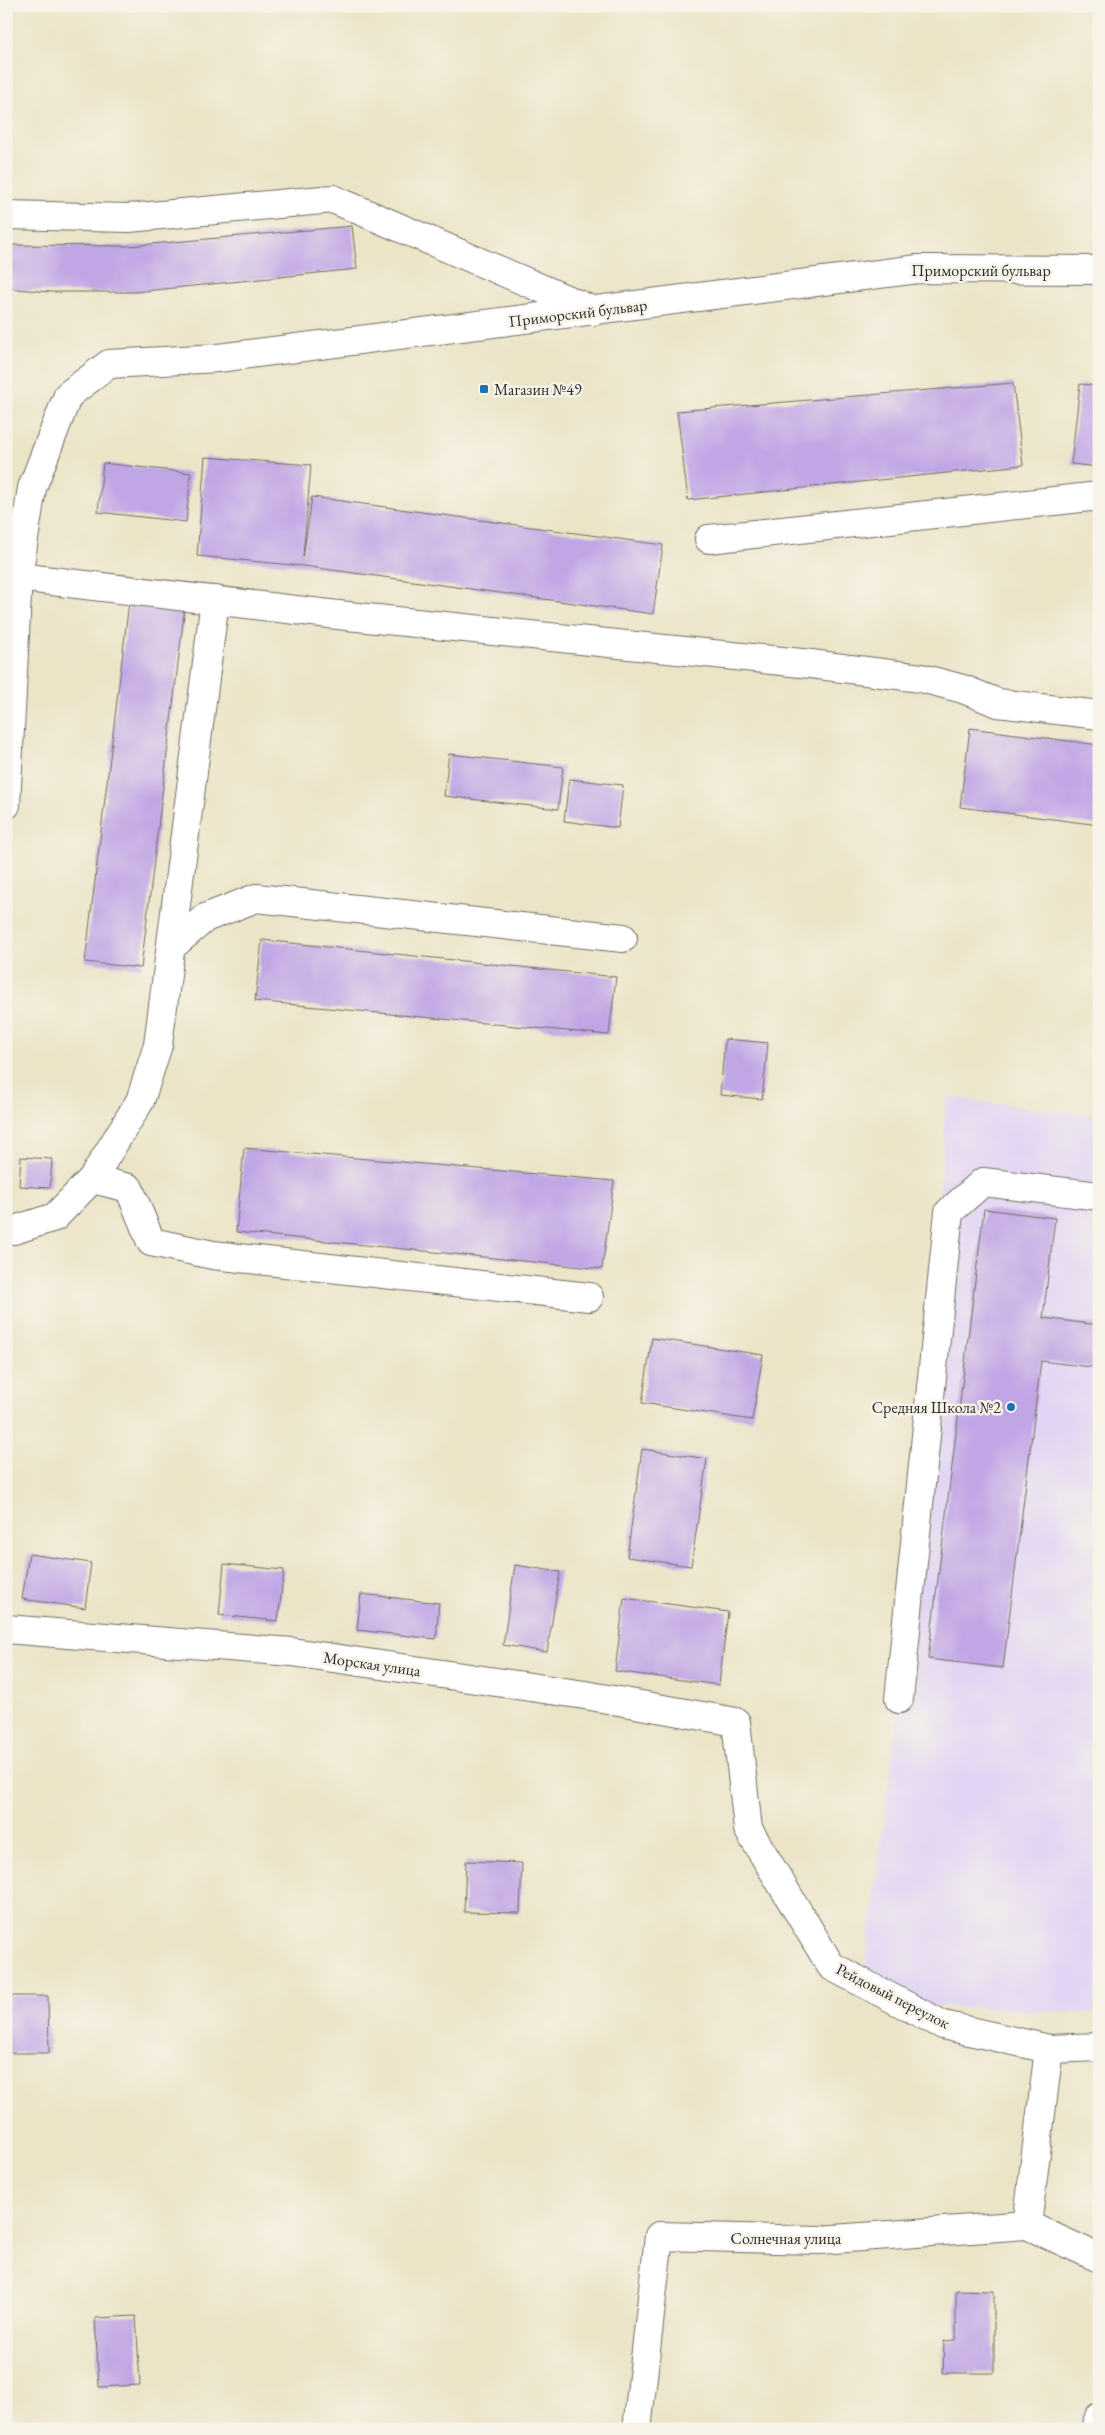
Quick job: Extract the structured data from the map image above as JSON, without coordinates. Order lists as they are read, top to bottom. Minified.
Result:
{"streets":{"street":["Приморский бульвар","Морская улица","Рейдовый переулок","Солнечная улица"]},"crossings":[["Морская улица","Рейдовый переулок"]],"places":{"transit":["Магазин №49"],"other":["Средняя Школа №2"]}}
